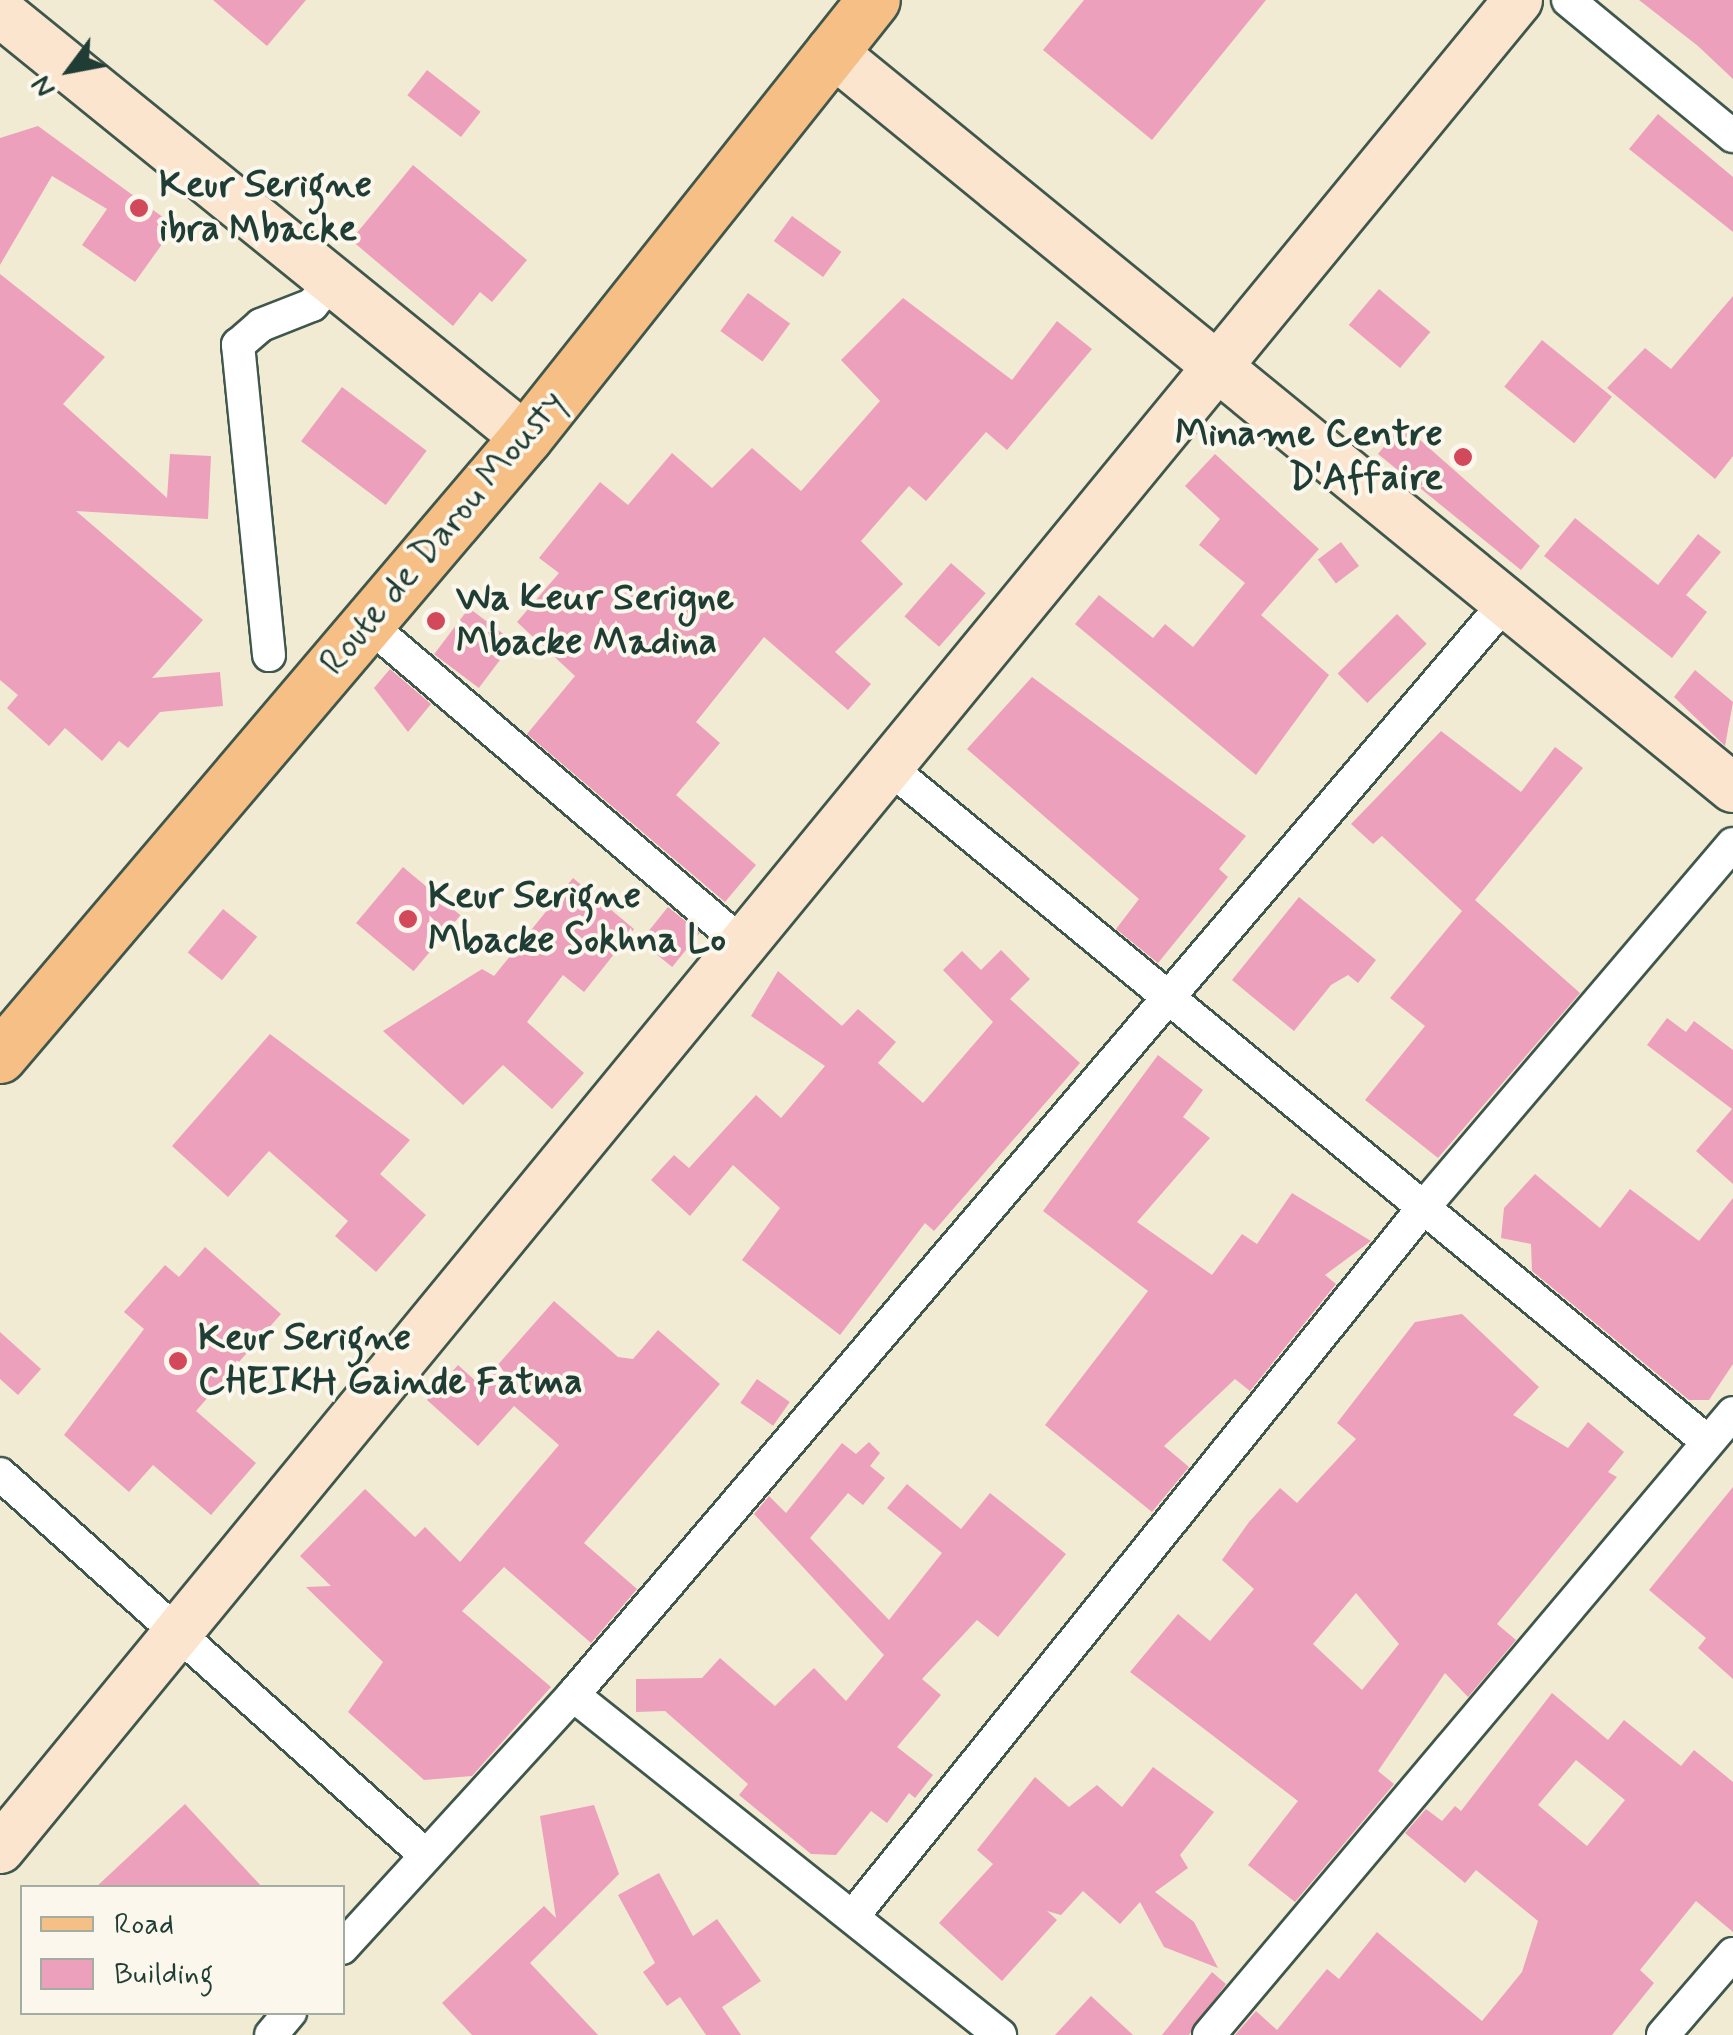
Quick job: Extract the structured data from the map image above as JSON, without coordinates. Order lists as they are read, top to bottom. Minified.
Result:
{"streets":{"main road":["Route de Darou Mousty"]},"places":["Keur Serigne ibra Mbacke","Miname Centre D'Affaire","Wa Keur Serigne Mbacke Madina","Keur Serigne Mbacke Sokhna Lo","Keur Serigne CHEIKH Gainde Fatma"],"legend":["Road","Building"],"north":"bottom left"}
